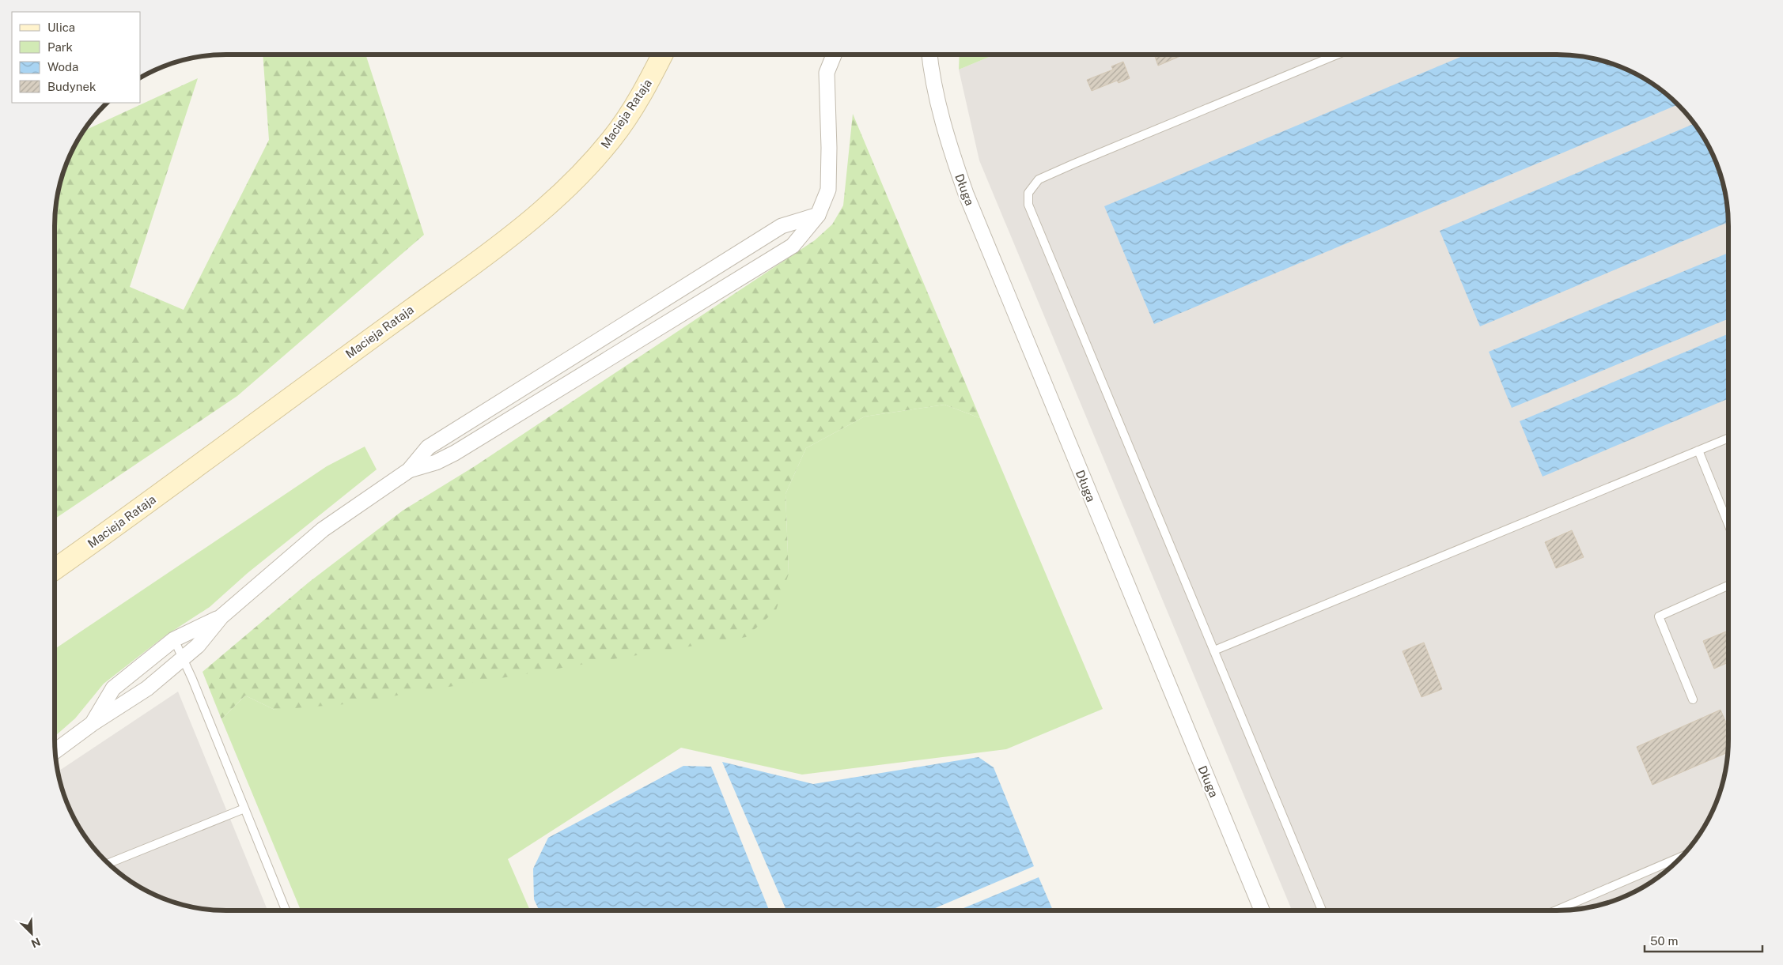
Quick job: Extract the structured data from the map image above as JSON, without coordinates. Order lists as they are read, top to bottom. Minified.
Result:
{"streets":{"main road":["Macieja Rataja"],"street":["Długa"]},"legend":["Ulica","Park","Woda","Budynek"],"scale_bar":"50 m","north":"bottom right"}
